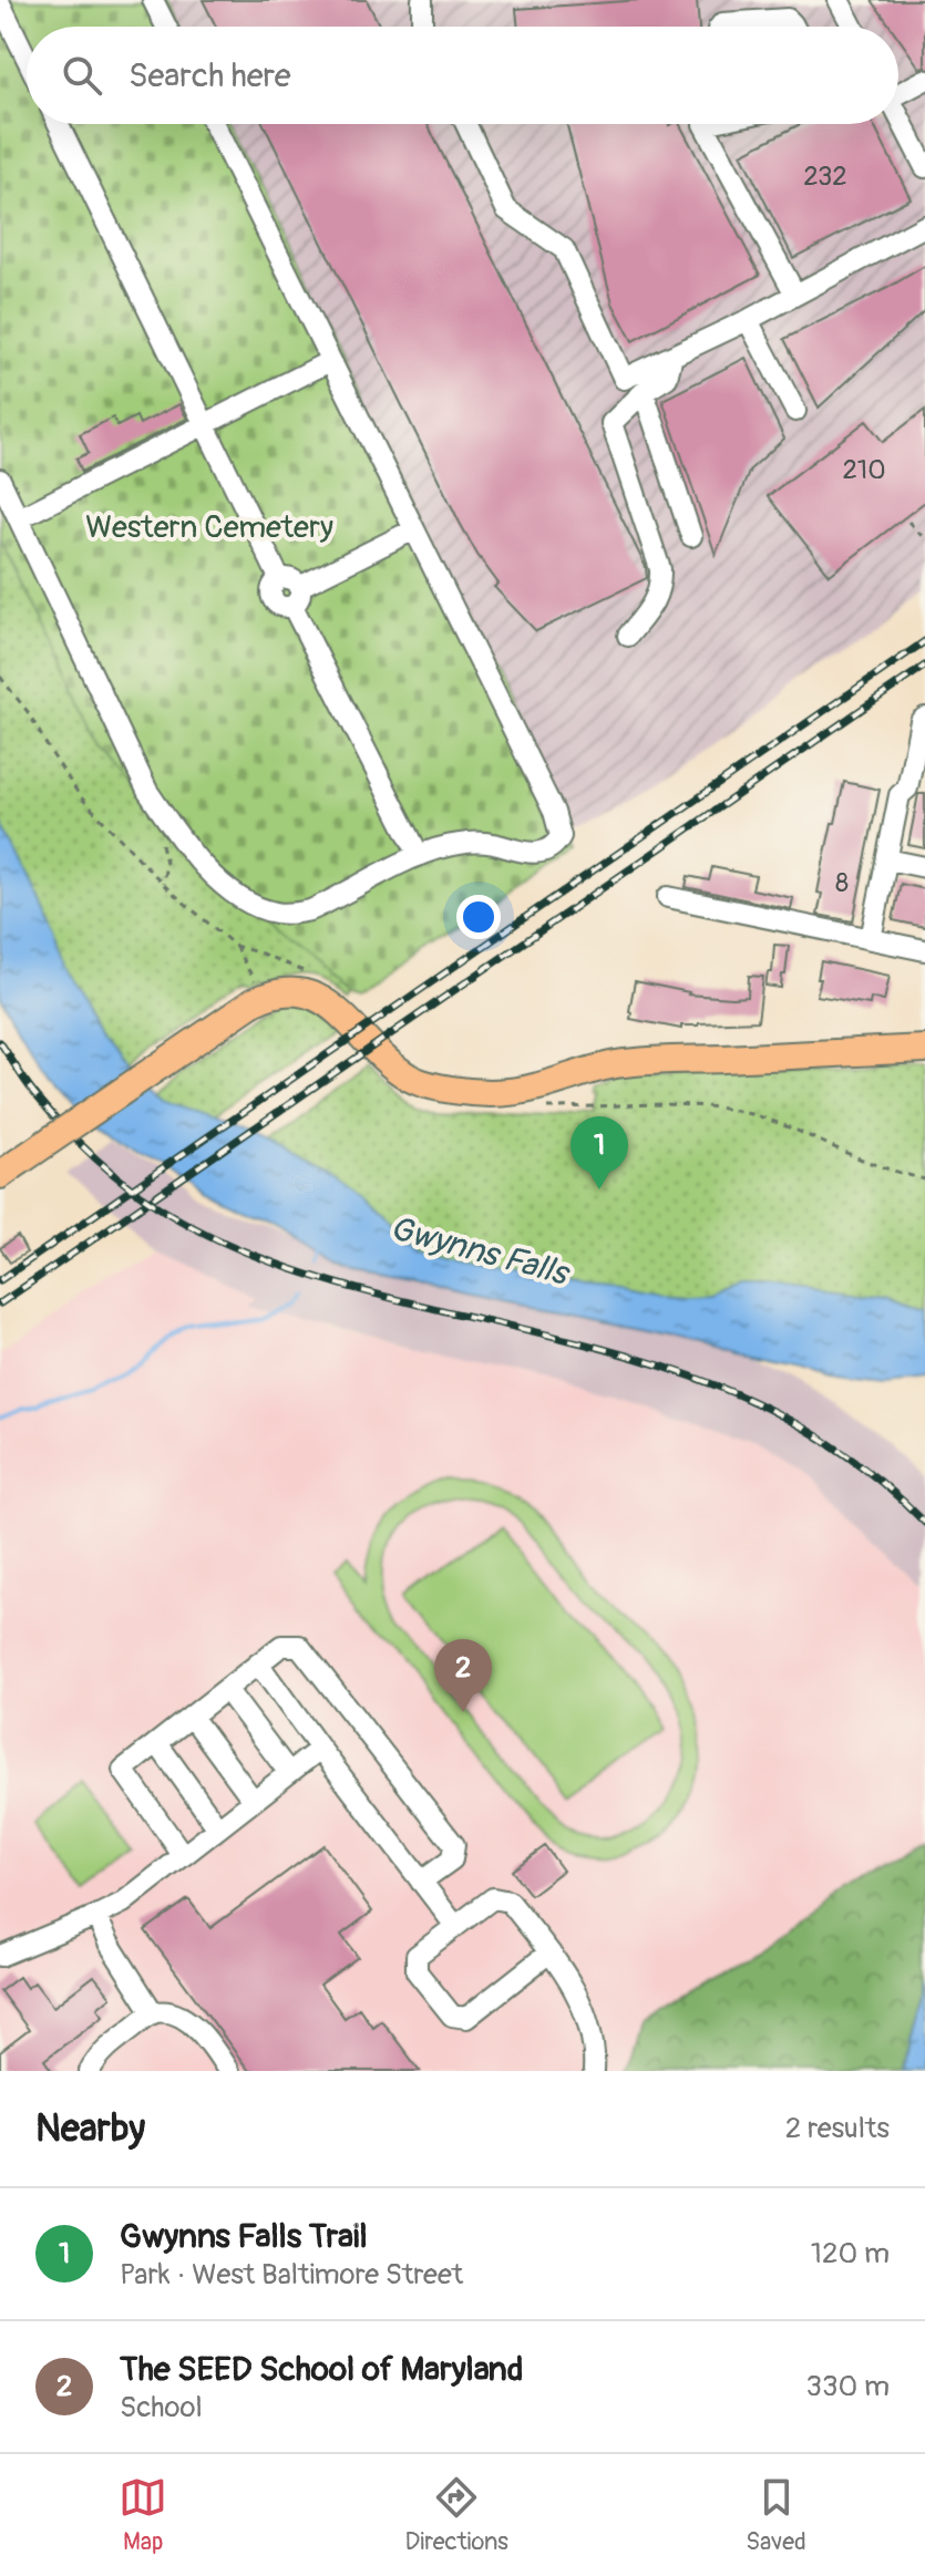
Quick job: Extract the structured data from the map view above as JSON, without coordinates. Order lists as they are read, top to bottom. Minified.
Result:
{"water":["Gwynns Falls"],"parks":["Western Cemetery"],"house_numbers":["232","210","8"],"page":{"search":"Search here","pins":["1","2"],"heading":["Nearby","2 results"],"list":[{"mark":"1","name":"Gwynns Falls Trail","note":"Park · West Baltimore Street","value":"120 m"},{"mark":"2","name":"The SEED School of Maryland","note":"School","value":"330 m"}],"nav":["Map","Directions","Saved"]}}
